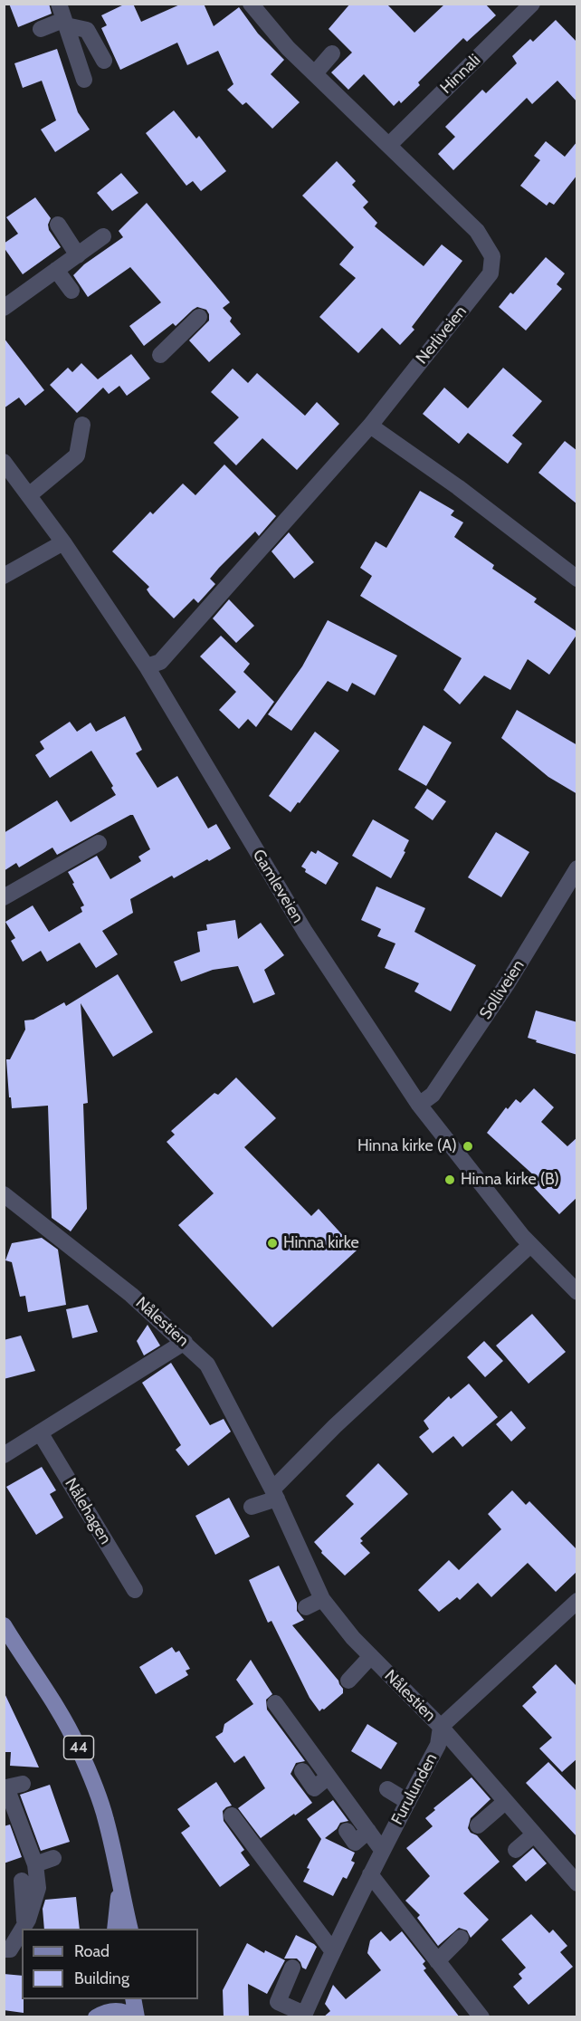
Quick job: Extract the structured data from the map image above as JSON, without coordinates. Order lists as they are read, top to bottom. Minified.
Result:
{"streets":{"main road":["44"],"street":["Hinnali","Nerliveien","Gamleveien","Solliveien","Nålestien","Nålehagen","Furulunden"]},"crossings":[["Hinnali","Nerliveien"],["Nerliveien","Gamleveien"],["Gamleveien","Solliveien"],["Nålestien","Furulunden"]],"places":["Hinna kirke (A)","Hinna kirke (B)","Hinna kirke"],"legend":["Road","Building"]}
